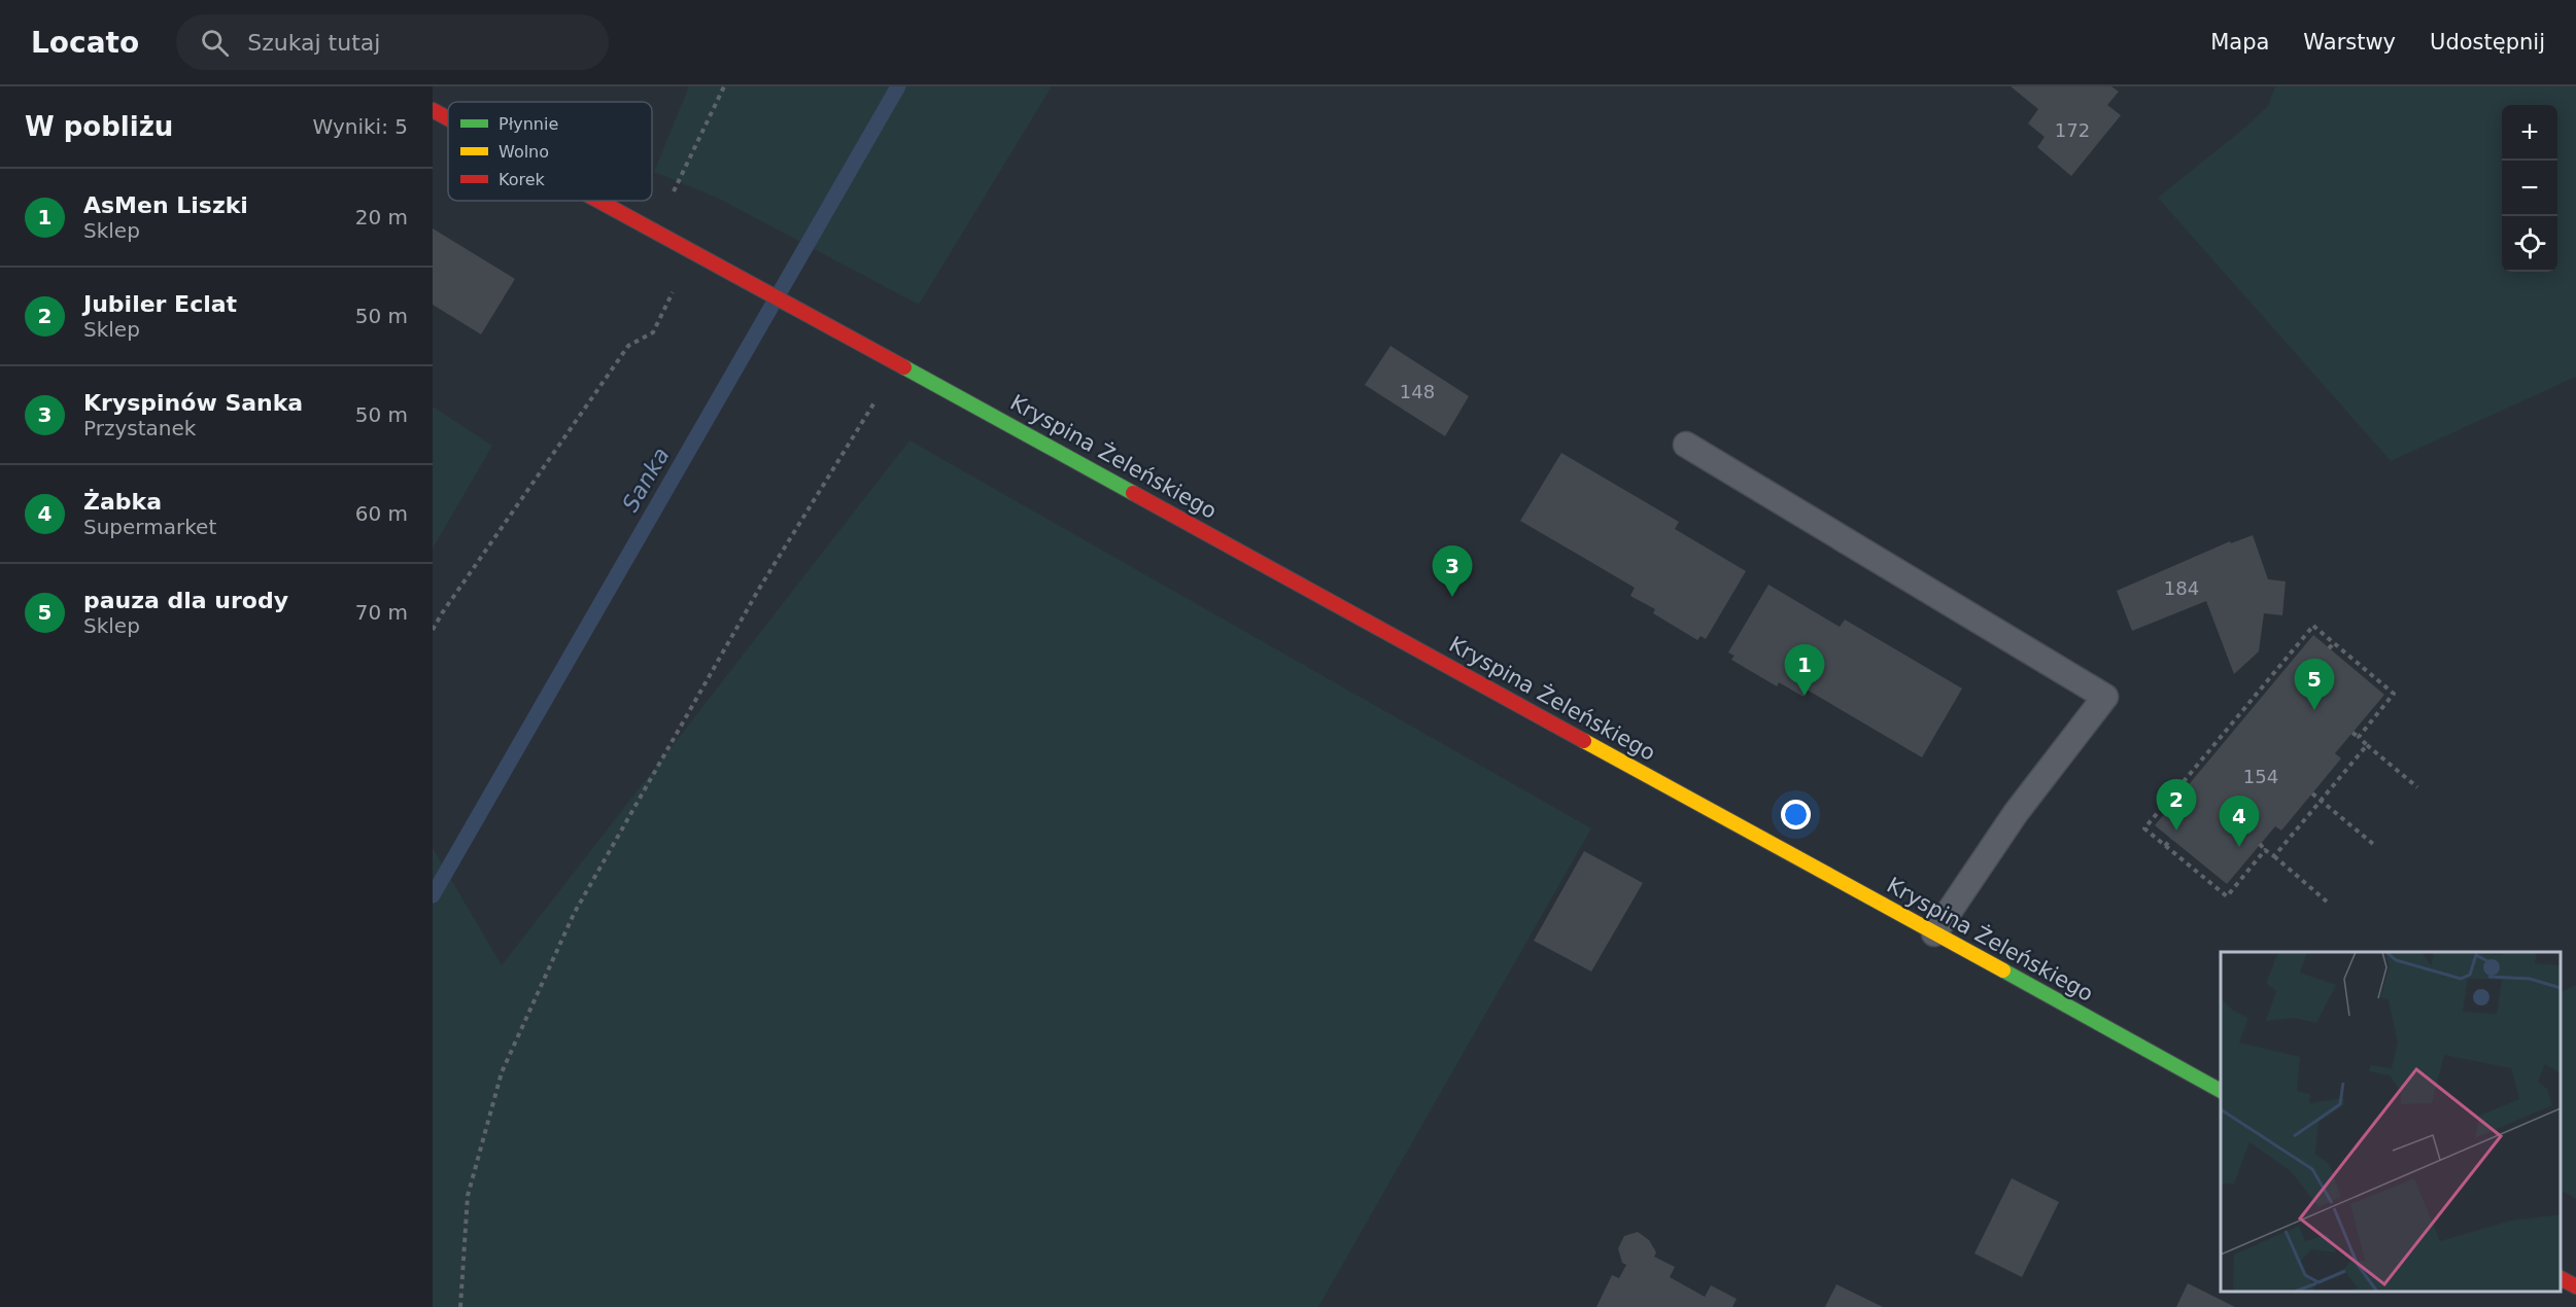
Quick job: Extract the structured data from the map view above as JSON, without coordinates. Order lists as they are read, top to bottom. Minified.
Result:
{"streets":{"main road":["Kryspina Żeleńskiego"]},"water":["Sanka"],"house_numbers":["172","148","184","154"],"legend":["Płynnie","Wolno","Korek"],"page":{"header":"Locato","search":"Szukaj tutaj","nav":["Mapa","Warstwy","Udostępnij"],"heading":["W pobliżu","Wyniki: 5"],"map_buttons":["+","−"],"list":[{"mark":"1","name":"AsMen Liszki","note":"Sklep","value":"20 m"},{"mark":"2","name":"Jubiler Eclat","note":"Sklep","value":"50 m"},{"mark":"3","name":"Kryspinów Sanka","note":"Przystanek","value":"50 m"},{"mark":"4","name":"Żabka","note":"Supermarket","value":"60 m"},{"mark":"5","name":"pauza dla urody","note":"Sklep","value":"70 m"}],"pins":["3","1","5","2","4"]}}
